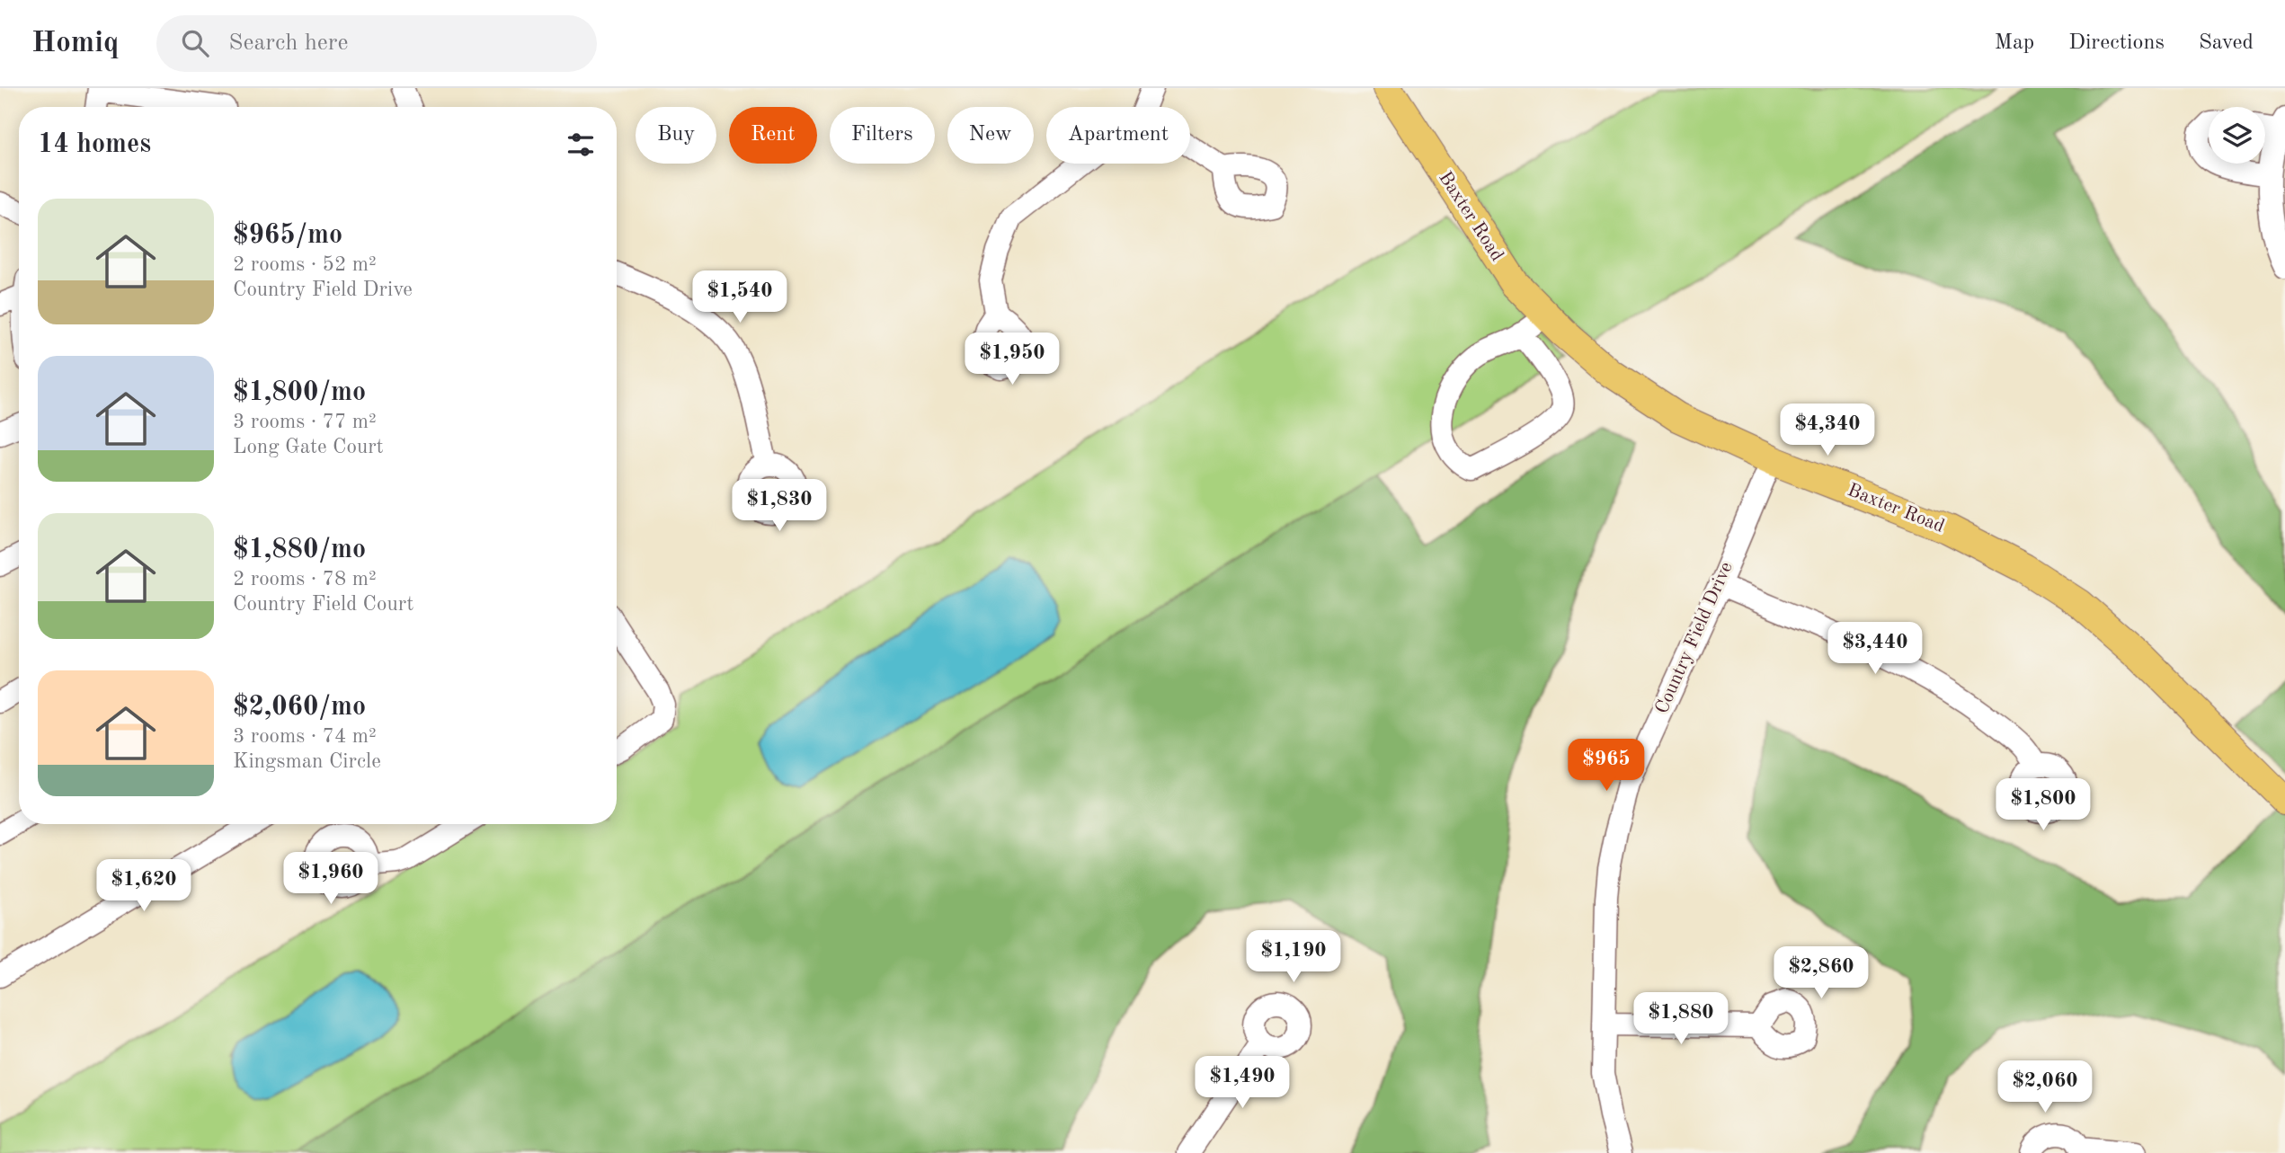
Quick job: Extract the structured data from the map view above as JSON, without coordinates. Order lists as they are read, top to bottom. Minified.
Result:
{"streets":{"main road":["Baxter Road"],"street":["Country Field Drive"]},"crossings":[["Baxter Road","Country Field Drive"]],"page":{"header":"Homiq","search":"Search here","nav":["Map","Directions","Saved"],"chip":["Buy","Rent","Filters","New","Apartment"],"heading":"14 homes","list":[{"name":"$965/mo","note":"2 rooms · 52 m² · Country Field Drive"},{"name":"$1,800/mo","note":"3 rooms · 77 m² · Long Gate Court"},{"name":"$1,880/mo","note":"2 rooms · 78 m² · Country Field Court"},{"name":"$2,060/mo","note":"3 rooms · 74 m² · Kingsman Circle"}],"price":["$1,540","$1,950","$4,340","$1,830","$3,440","$965","$1,800","$1,960","$1,620","$1,190","$2,860","$1,880","$1,490","$2,060"]}}
